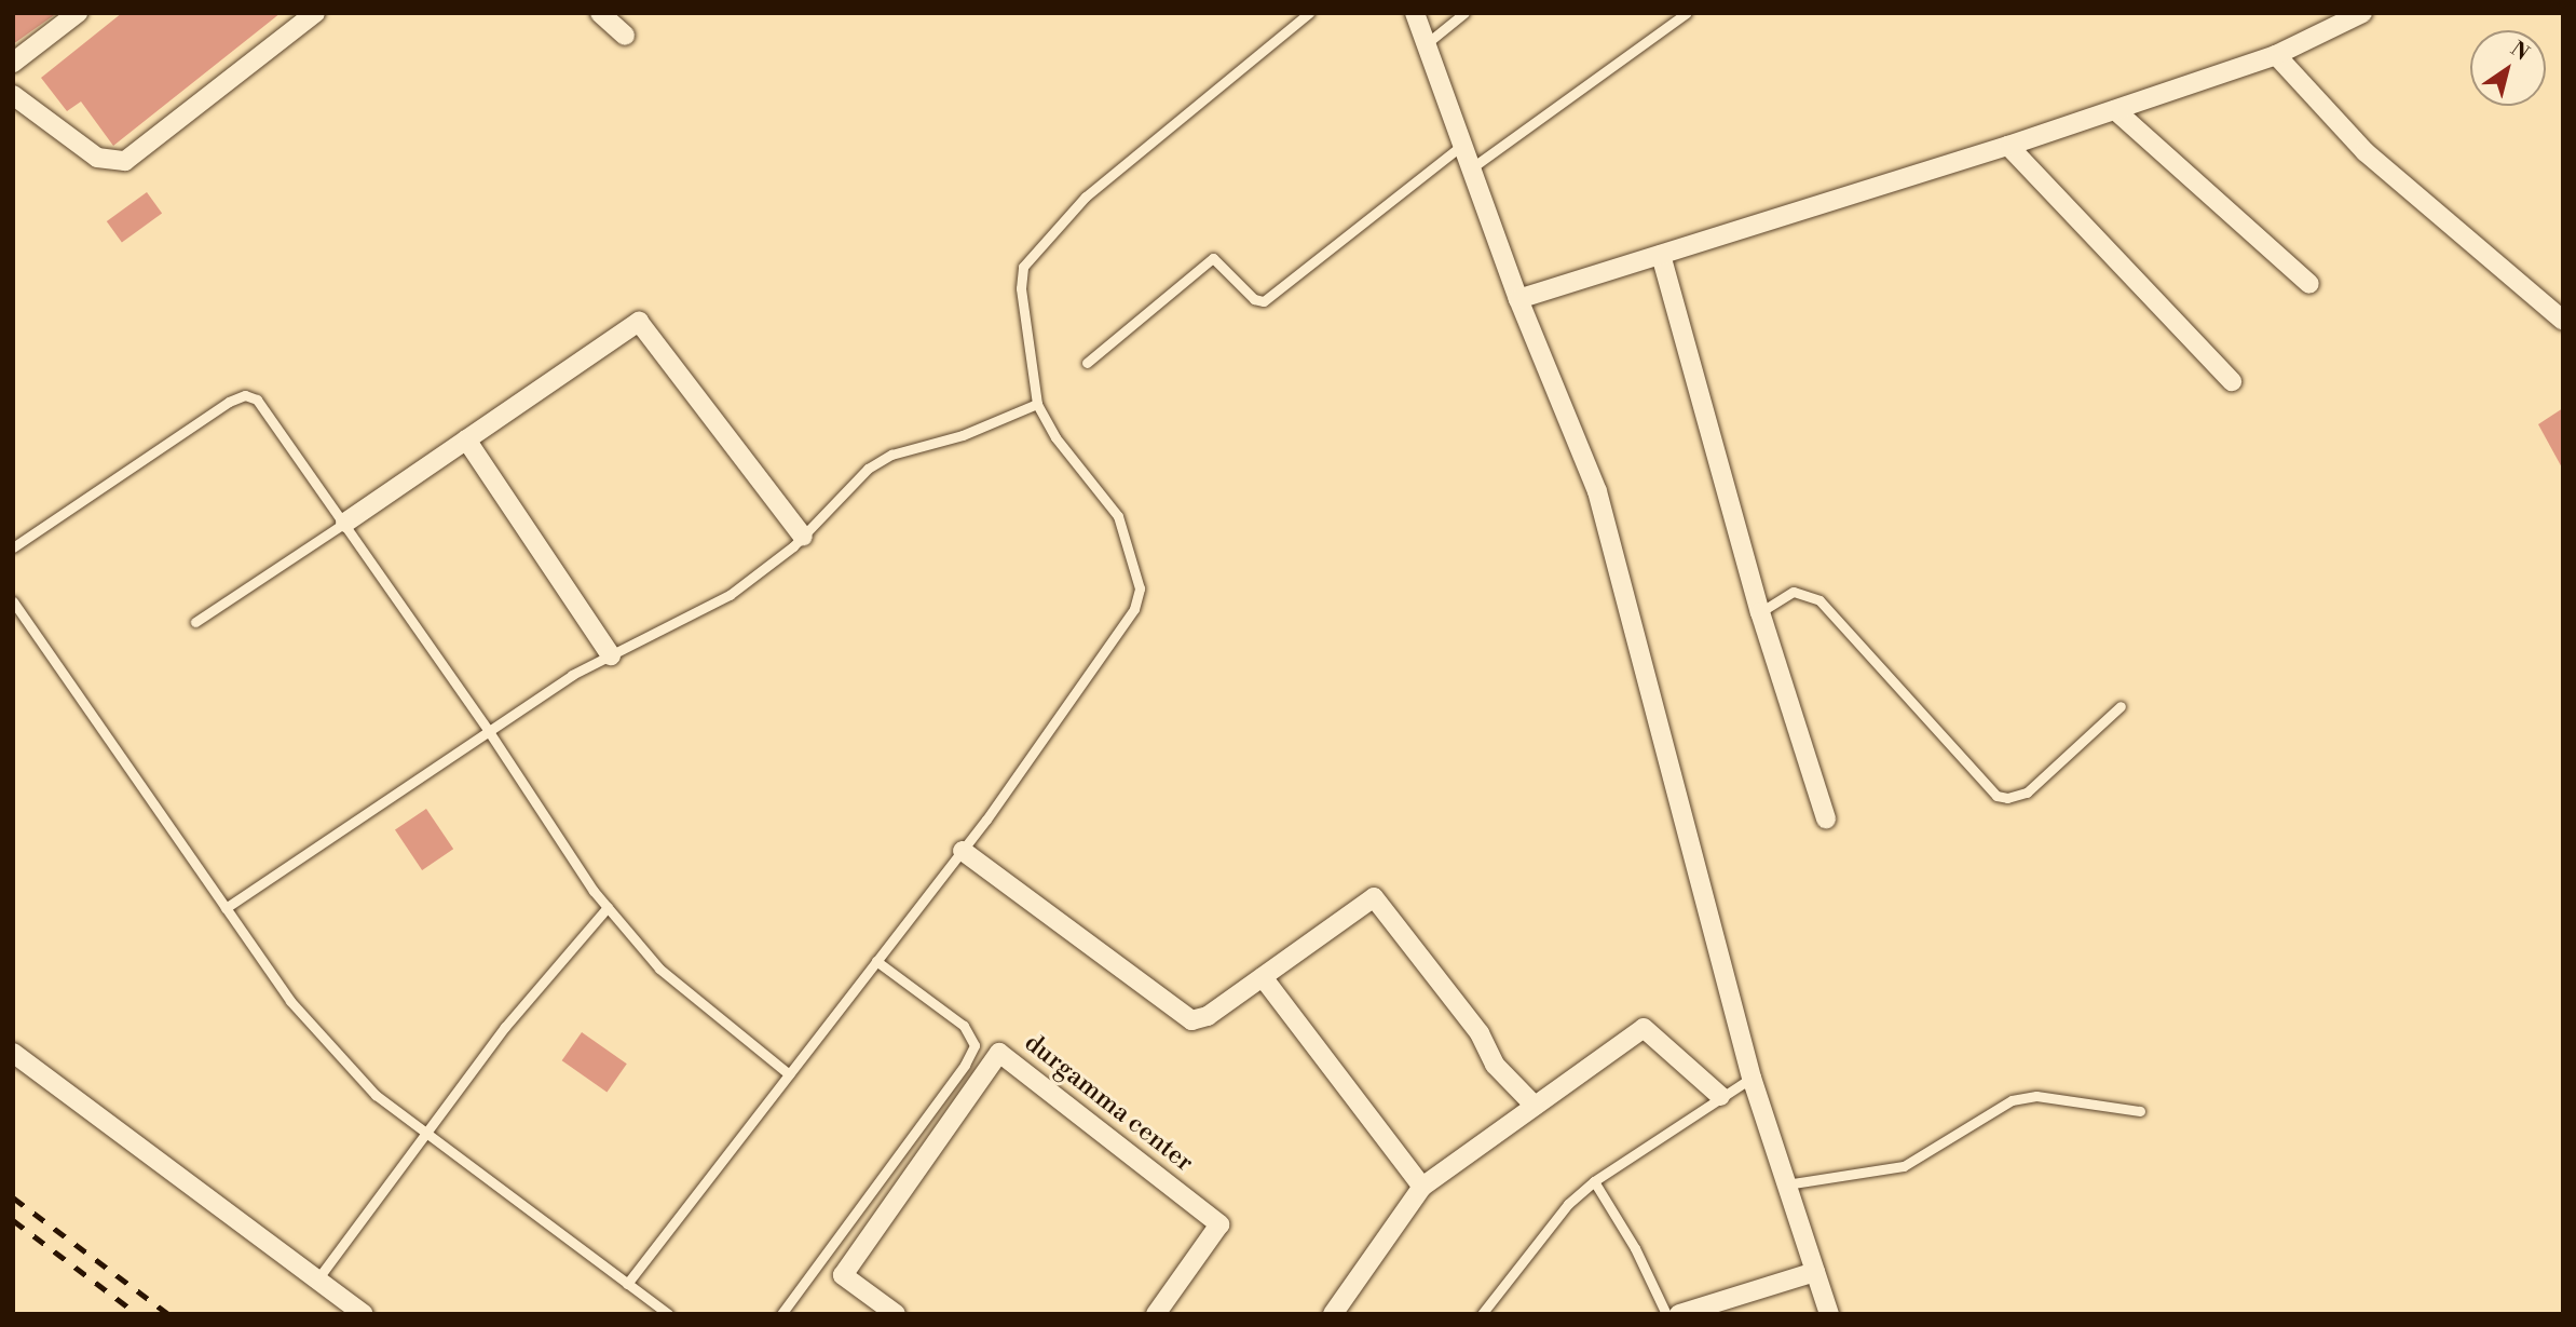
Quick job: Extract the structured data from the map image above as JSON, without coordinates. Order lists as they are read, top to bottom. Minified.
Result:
{"streets":{"street":["durgamma center"]},"north":"top right"}
